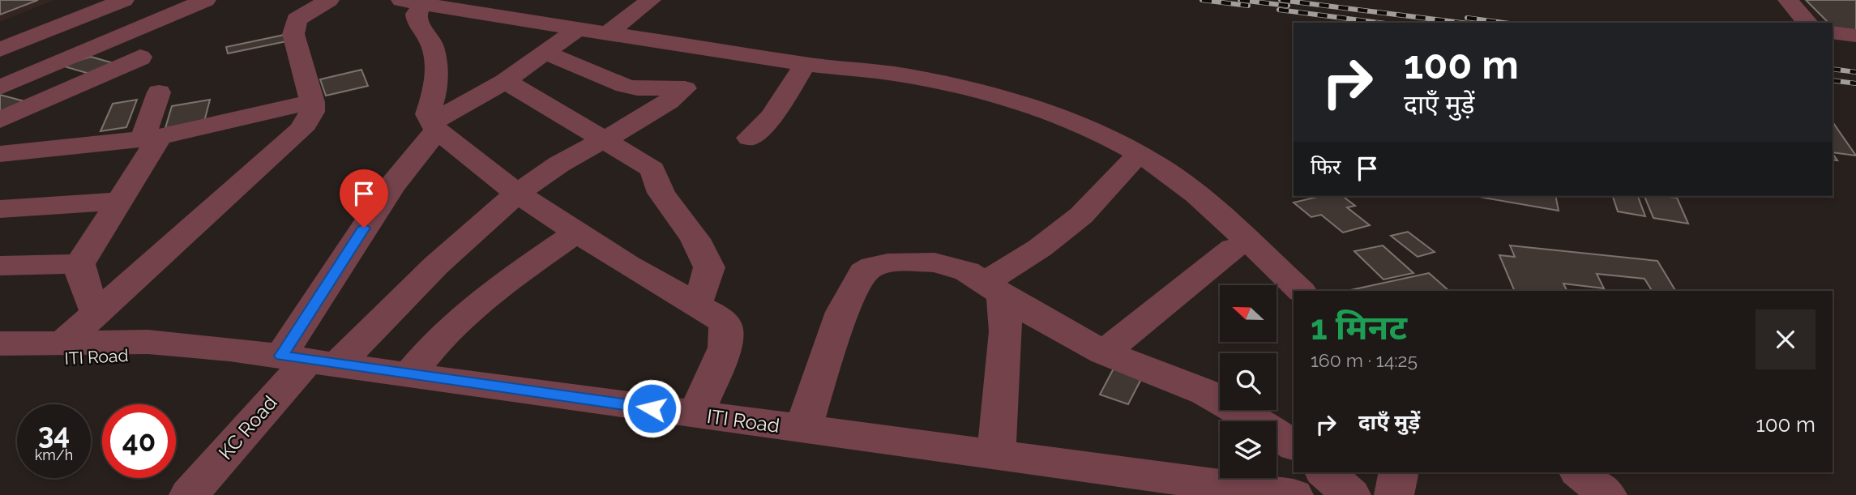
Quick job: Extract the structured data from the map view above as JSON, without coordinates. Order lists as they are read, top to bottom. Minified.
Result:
{"streets":{"street":["ITI Road","KC Road"]},"crossings":[["ITI Road","KC Road"]],"north":"left","page":{"turn":["100 m","दाएँ मुड़ें"],"then":"फिर","heading":["1 मिनट","160 m · 14:25"],"list":[{"name":"दाएँ मुड़ें","value":"100 m"}],"speed":"34 km/h","limit":"40"}}
